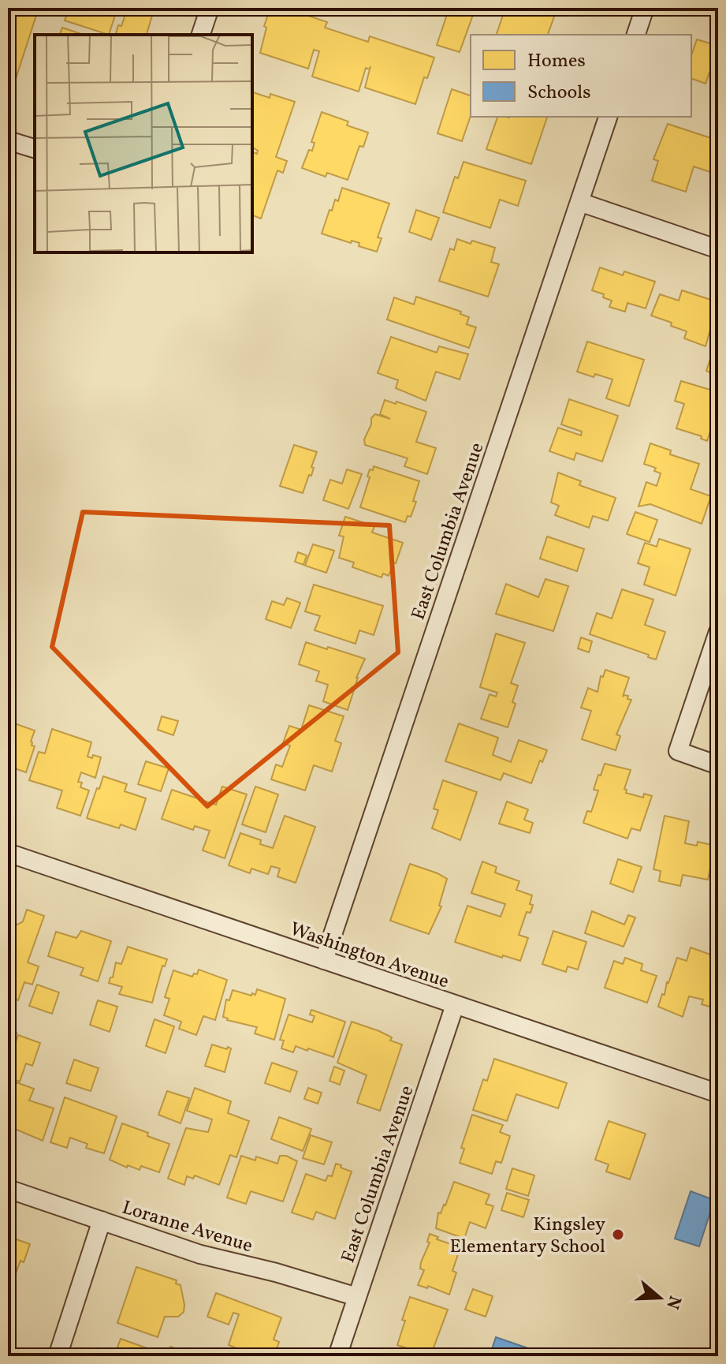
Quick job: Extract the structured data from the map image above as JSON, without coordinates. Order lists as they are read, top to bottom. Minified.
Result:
{"streets":{"street":["East Columbia Avenue","Washington Avenue","Loranne Avenue"]},"crossings":[["East Columbia Avenue","Washington Avenue"],["East Columbia Avenue","Loranne Avenue"]],"places":["Kingsley Elementary School"],"legend":["Homes","Schools"],"north":"right"}
